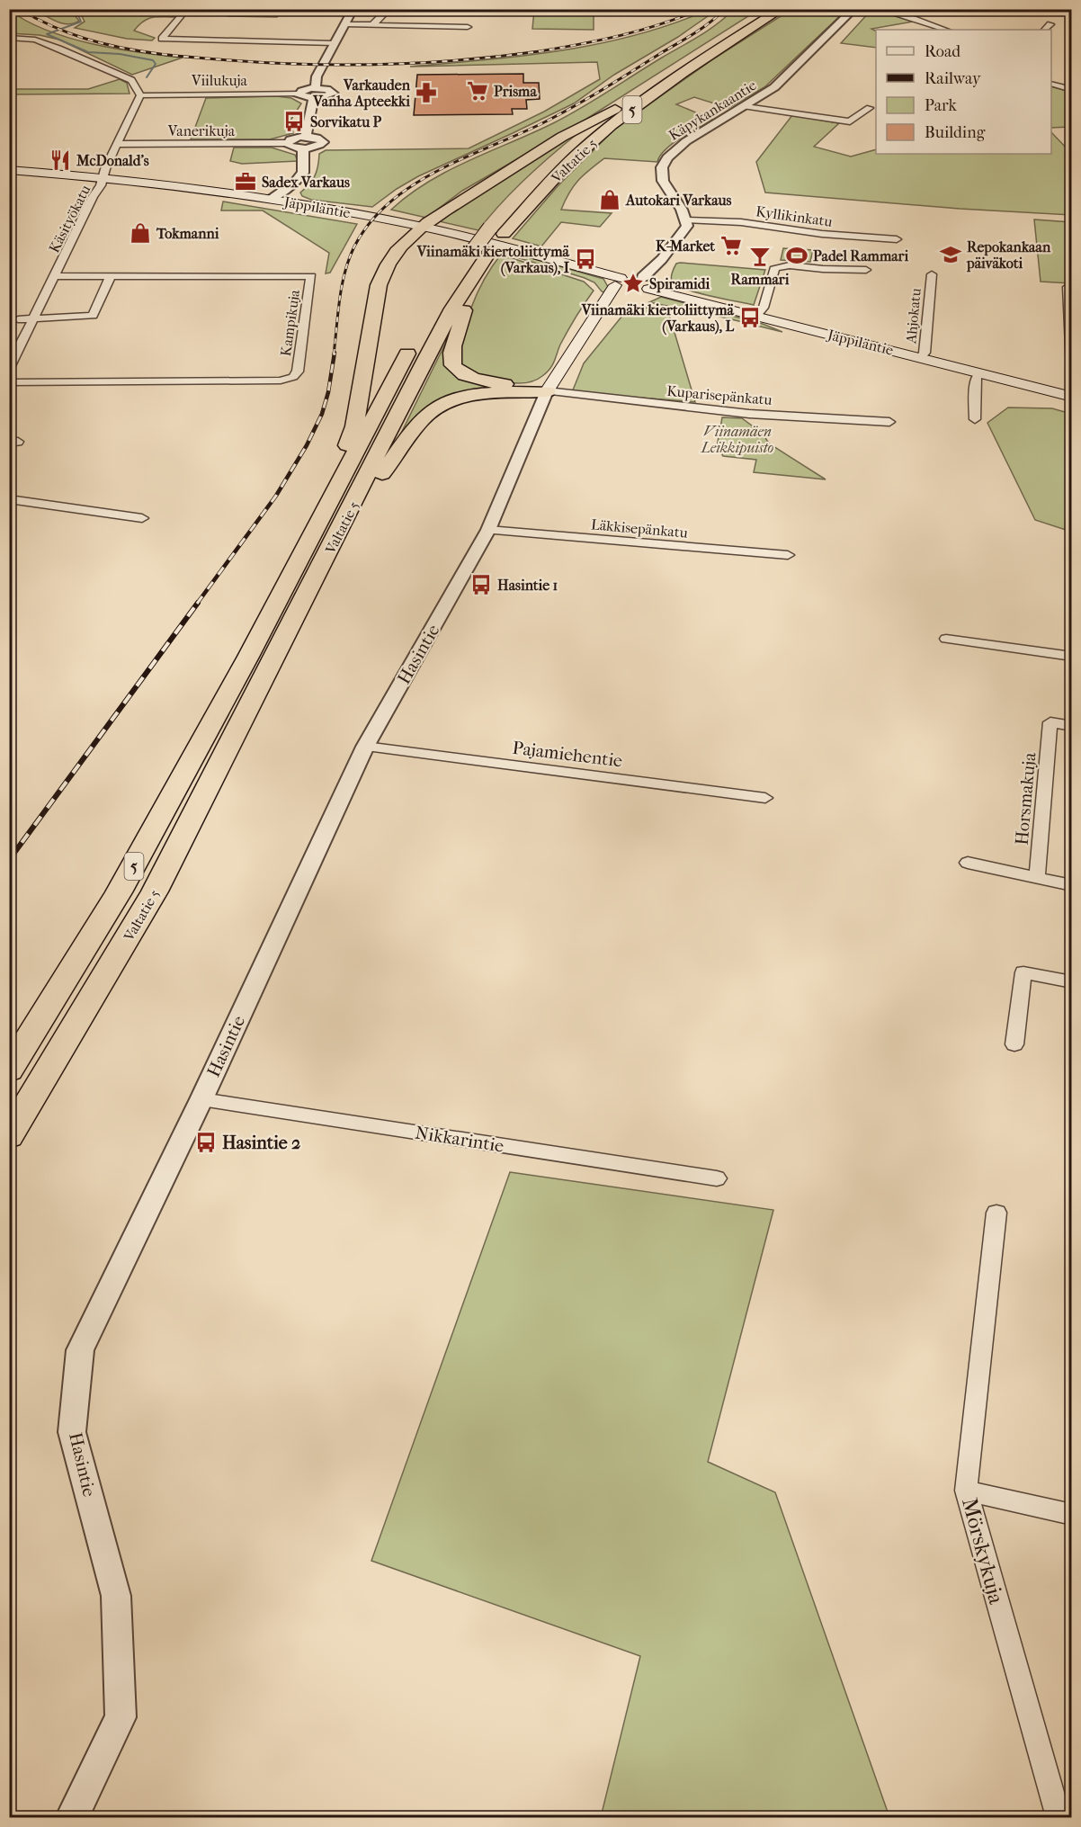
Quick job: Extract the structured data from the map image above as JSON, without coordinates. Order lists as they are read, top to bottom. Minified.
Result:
{"streets":{"highway":["5","Valtatie 5"],"main road":["Jäppiläntie","Hasintie"],"street":["Viilukuja","Käpykankaantie","Vanerikuja","Kyllikinkatu","Käsityökatu","Ahjokatu","Kampikuja","Kuparisepänkatu","Läkkisepänkatu","Pajamiehentie","Horsmakuja","Nikkarintie","Mörskykuja"]},"crossings":[["Viilukuja","Käsityökatu"],["Käpykankaantie","Kyllikinkatu"],["Vanerikuja","Käsityökatu"],["Jäppiläntie","Käsityökatu"],["Jäppiläntie","Ahjokatu"],["Jäppiläntie","Hasintie"],["Käsityökatu","Kampikuja"],["Kuparisepänkatu","Hasintie"],["Läkkisepänkatu","Hasintie"],["Hasintie","Pajamiehentie"],["Hasintie","Nikkarintie"]],"parks":["Viinamäen Leikkipuisto"],"places":{"supermarket":["Prisma","K-Market"],"pharmacy":["Varkauden Vanha Apteekki"],"bus stop":["Sorvikatu P","Viinamäki kiertoliittymä (Varkaus), I","Viinamäki kiertoliittymä (Varkaus), L","Hasintie 1","Hasintie 2"],"restaurant":["McDonald's"],"office":["Sadex Varkaus"],"shop":["Autokari Varkaus","Tokmanni"],"school or university":["Repokankaan päiväkoti"],"sports":["Padel Rammari"],"bar":["Rammari"],"place":["Spiramidi"]},"legend":["Road","Railway","Park","Building"]}
